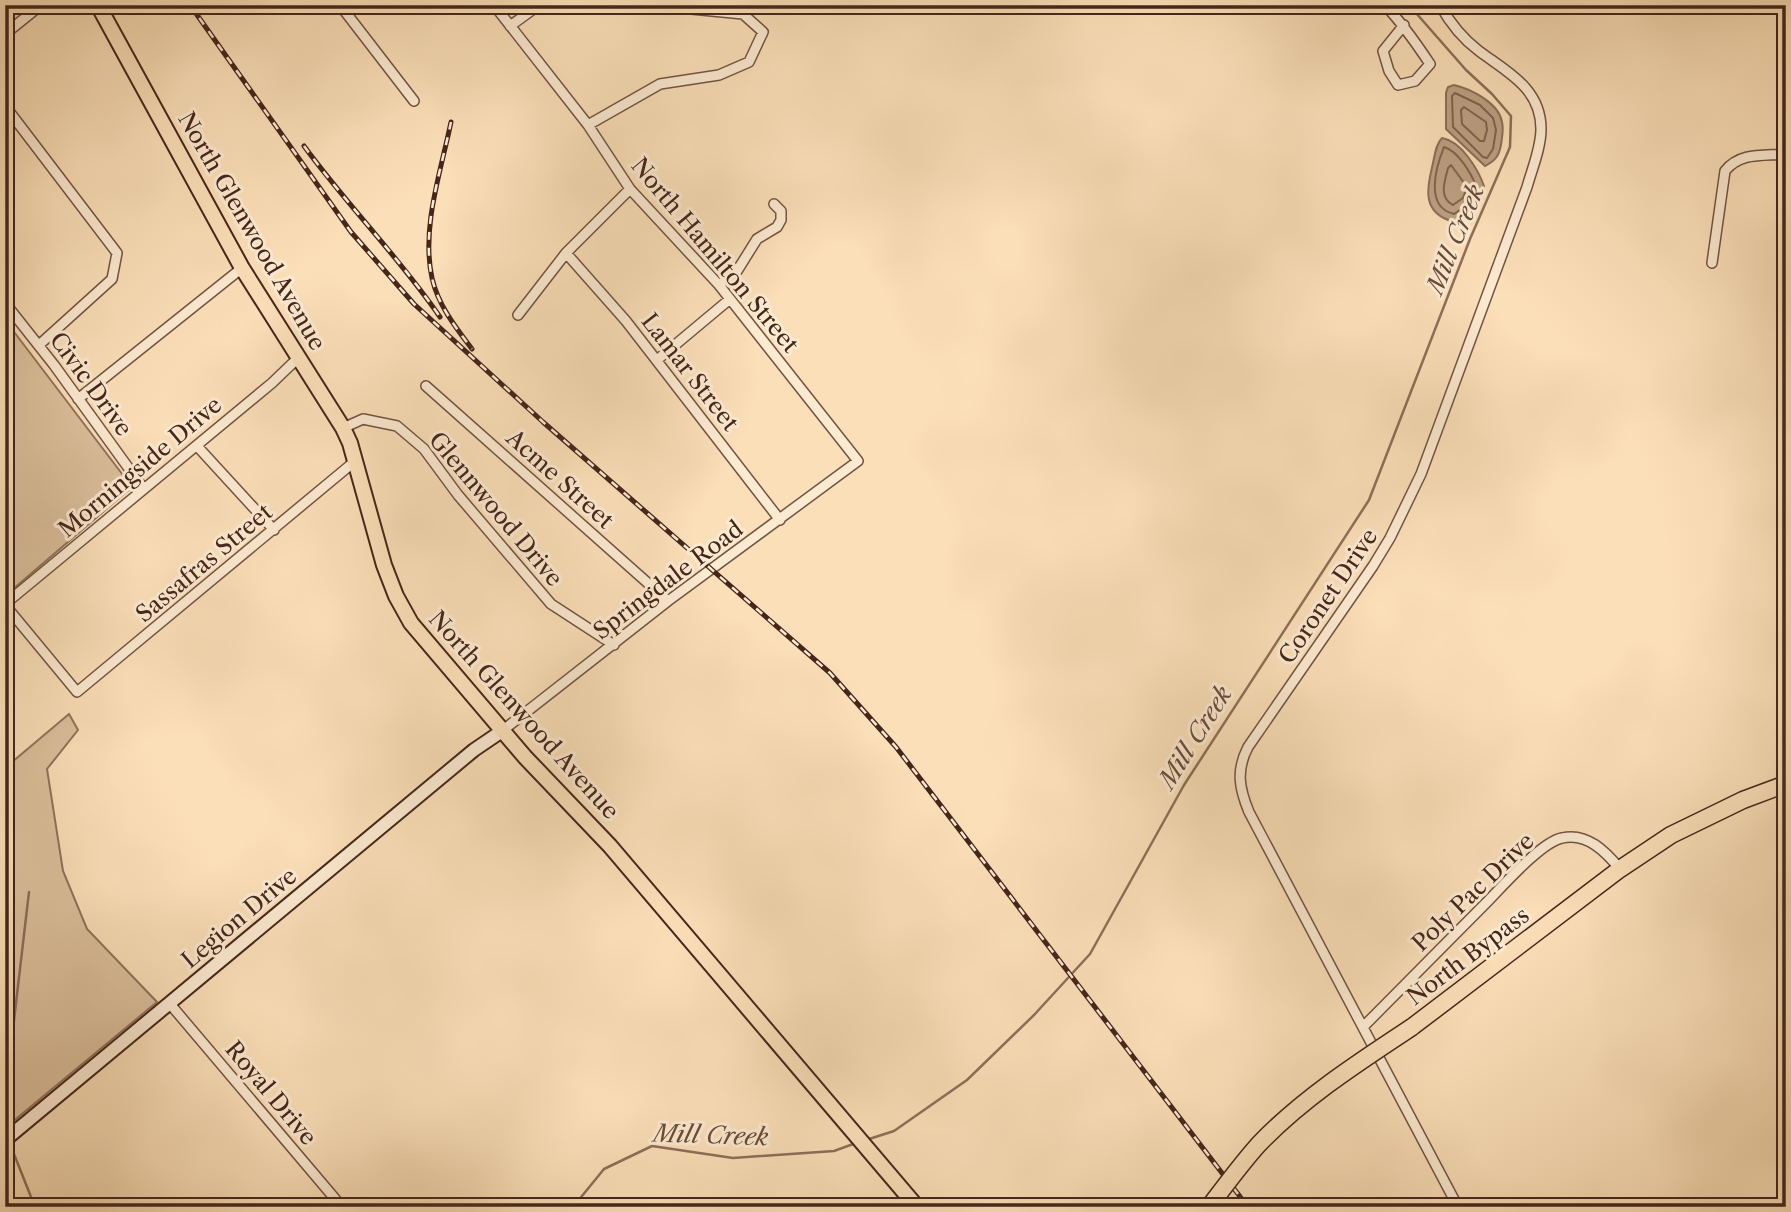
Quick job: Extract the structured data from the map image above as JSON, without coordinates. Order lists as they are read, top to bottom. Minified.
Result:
{"streets":{"highway":["North Bypass"],"main road":["North Glenwood Avenue"],"street":["North Hamilton Street","Lamar Street","Civic Drive","Morningside Drive","Acme Street","Glennwood Drive","Sassafras Street","Springdale Road","Coronet Drive","Poly Pac Drive","Legion Drive","Royal Drive"]},"crossings":[["North Glenwood Avenue","Morningside Drive"],["North Glenwood Avenue","Glennwood Drive"],["North Glenwood Avenue","Sassafras Street"],["North Glenwood Avenue","Springdale Road"],["North Glenwood Avenue","Legion Drive"],["North Hamilton Street","Springdale Road"],["Lamar Street","Springdale Road"],["Civic Drive","Morningside Drive"],["Morningside Drive","Sassafras Street"],["Acme Street","Springdale Road"],["Glennwood Drive","Springdale Road"],["Springdale Road","Legion Drive"],["Coronet Drive","Poly Pac Drive"],["Poly Pac Drive","North Bypass"],["Legion Drive","Royal Drive"]],"water":["Mill Creek"]}
